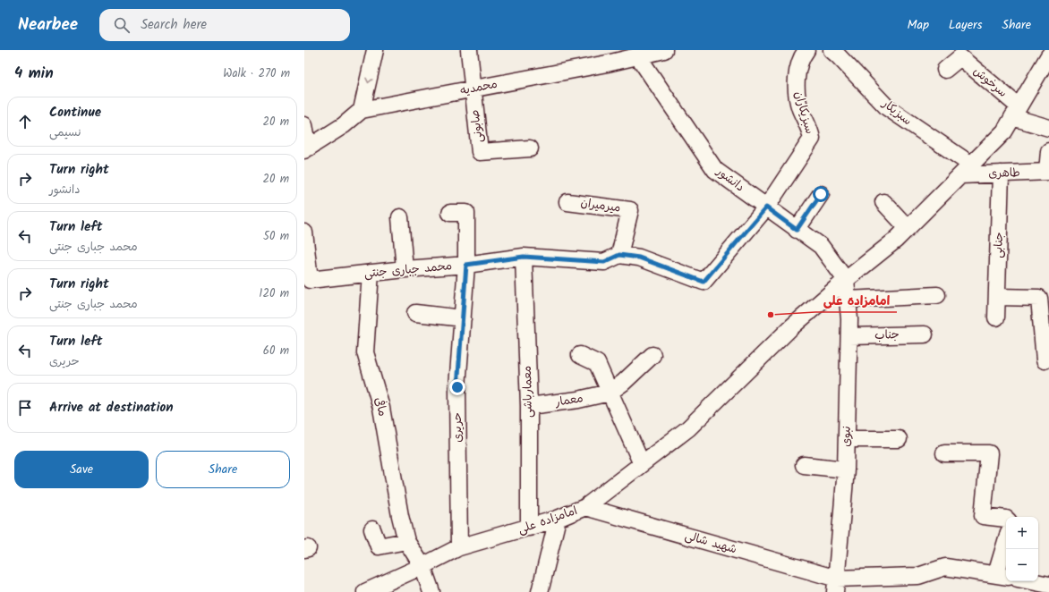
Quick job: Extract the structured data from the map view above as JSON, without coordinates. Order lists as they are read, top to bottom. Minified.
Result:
{"streets":{"street":["سرخوش","محمدیه","سبزیکاران","سبزیکار","صابونی","طاهری","دانشور","میرمیران","جنابی","محمد جباری جنتی","جناب","معمارباشی","معمار","مافی","حریری","نبوی","امامزاده علی","شهید شالی"]},"crossings":[["سرخوش","امامزاده علی"],["محمدیه","صابونی"],["محمدیه","دانشور"],["سبزیکاران","دانشور"],["سبزیکار","طاهری"],["سبزیکار","امامزاده علی"],["طاهری","جنابی"],["طاهری","امامزاده علی"],["دانشور","نبوی"],["دانشور","امامزاده علی"],["میرمیران","محمد جباری جنتی"],["محمد جباری جنتی","معمارباشی"],["محمد جباری جنتی","مافی"],["محمد جباری جنتی","حریری"],["جناب","نبوی"],["معمارباشی","معمار"],["معمارباشی","امامزاده علی"],["مافی","امامزاده علی"],["حریری","امامزاده علی"],["نبوی","امامزاده علی"],["نبوی","شهید شالی"],["امامزاده علی","شهید شالی"]],"places":["امامزاده علی"],"page":{"header":"Nearbee","search":"Search here","nav":["Map","Layers","Share"],"heading":["4 min","Walk · 270 m"],"list":[["Continue","نسیمی","20 m"],["Turn right","دانشور","20 m"],["Turn left","محمد جباری جنتی","50 m"],["Turn right","محمد جباری جنتی","120 m"],["Turn left","حریری","60 m"],"Arrive at destination"],"buttons":["Save","Share"],"map_buttons":["+","−"]}}
